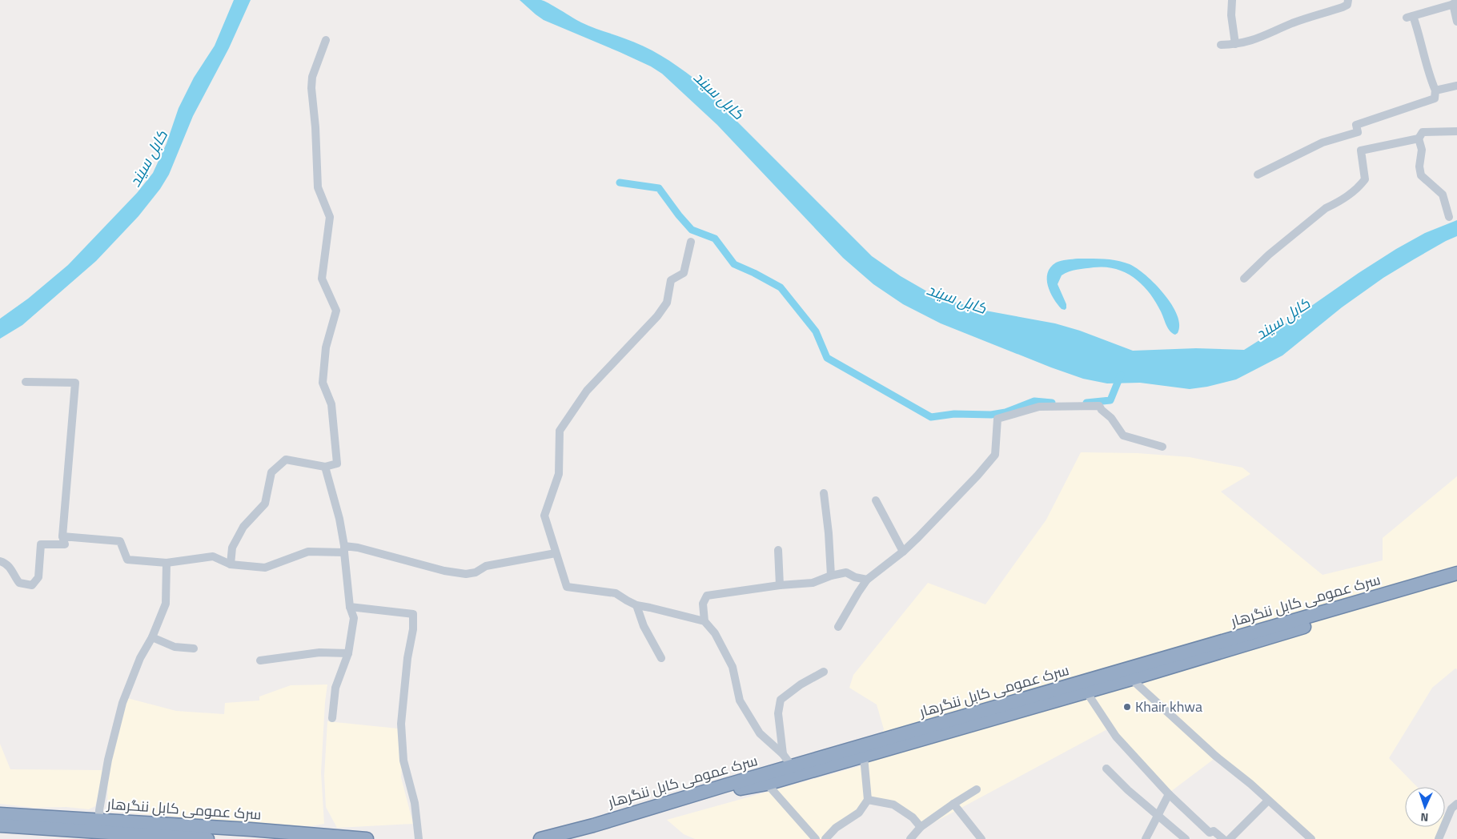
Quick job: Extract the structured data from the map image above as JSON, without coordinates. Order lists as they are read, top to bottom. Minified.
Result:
{"streets":{"highway":["سرک عمومی کابل ننگرهار"]},"water":["کابل سيند"],"places":["Khair khwa"],"north":"bottom"}
